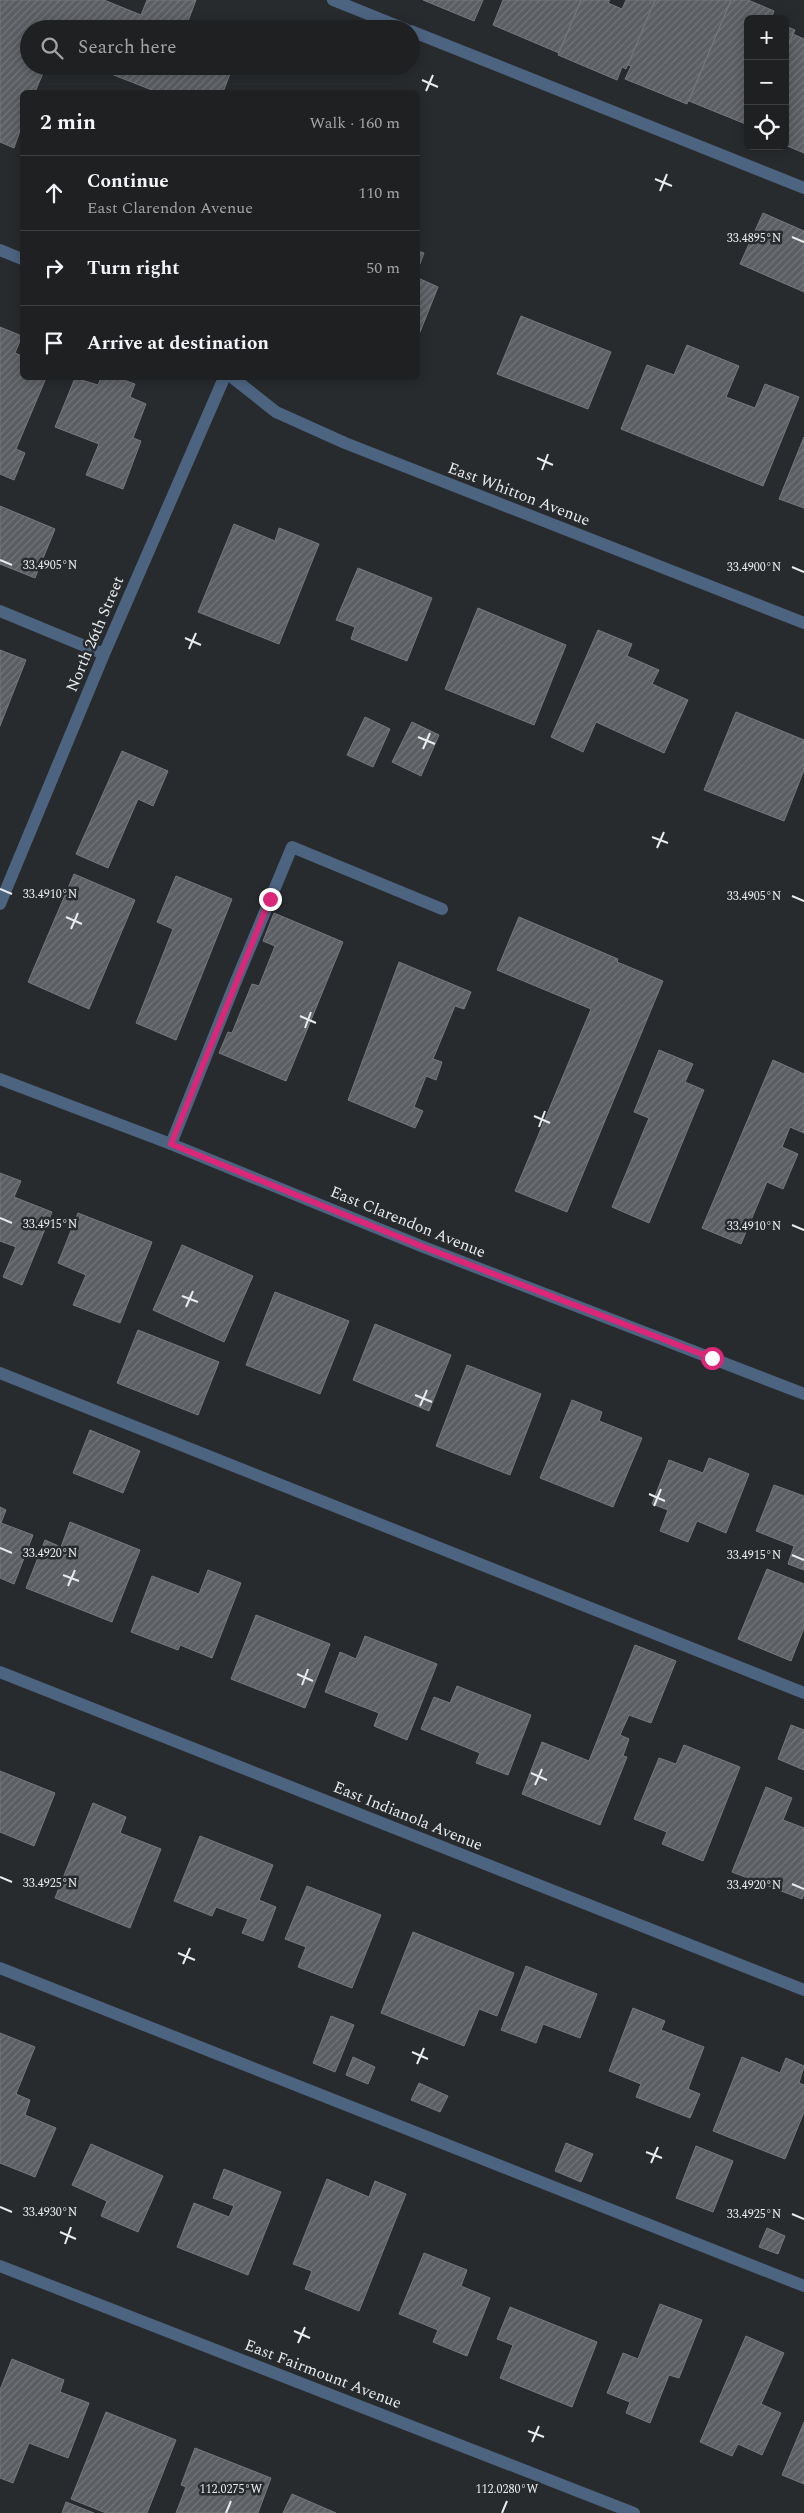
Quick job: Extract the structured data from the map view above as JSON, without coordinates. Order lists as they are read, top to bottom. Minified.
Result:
{"streets":{"street":["East Whitton Avenue","North 26th Street","East Clarendon Avenue","East Indianola Avenue","East Fairmount Avenue"]},"page":{"map_buttons":["+","−"],"search":"Search here","heading":["2 min","Walk · 160 m"],"list":[["Continue","East Clarendon Avenue","110 m"],["Turn right","50 m"],"Arrive at destination"]},"coordinates":["33.4895°N","33.4905°N","33.4900°N","33.4910°N","33.4915°N","33.4920°N","33.4925°N","33.4930°N","112.0275°W","112.0280°W"]}
